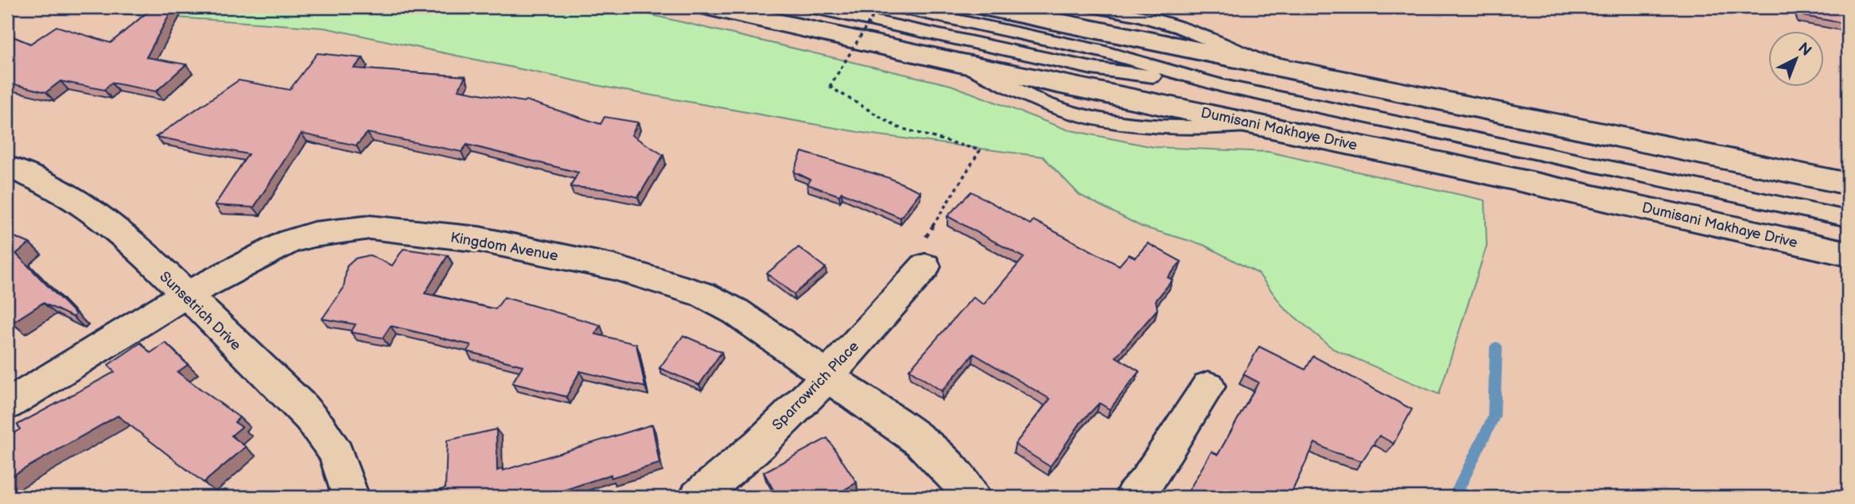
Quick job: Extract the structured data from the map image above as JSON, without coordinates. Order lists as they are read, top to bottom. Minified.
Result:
{"streets":{"main road":["Dumisani Makhaye Drive","Kingdom Avenue","Sunsetrich Drive","Sparrowrich Place"]},"crossings":[["Kingdom Avenue","Sunsetrich Drive"],["Kingdom Avenue","Sparrowrich Place"]],"north":"top right"}
